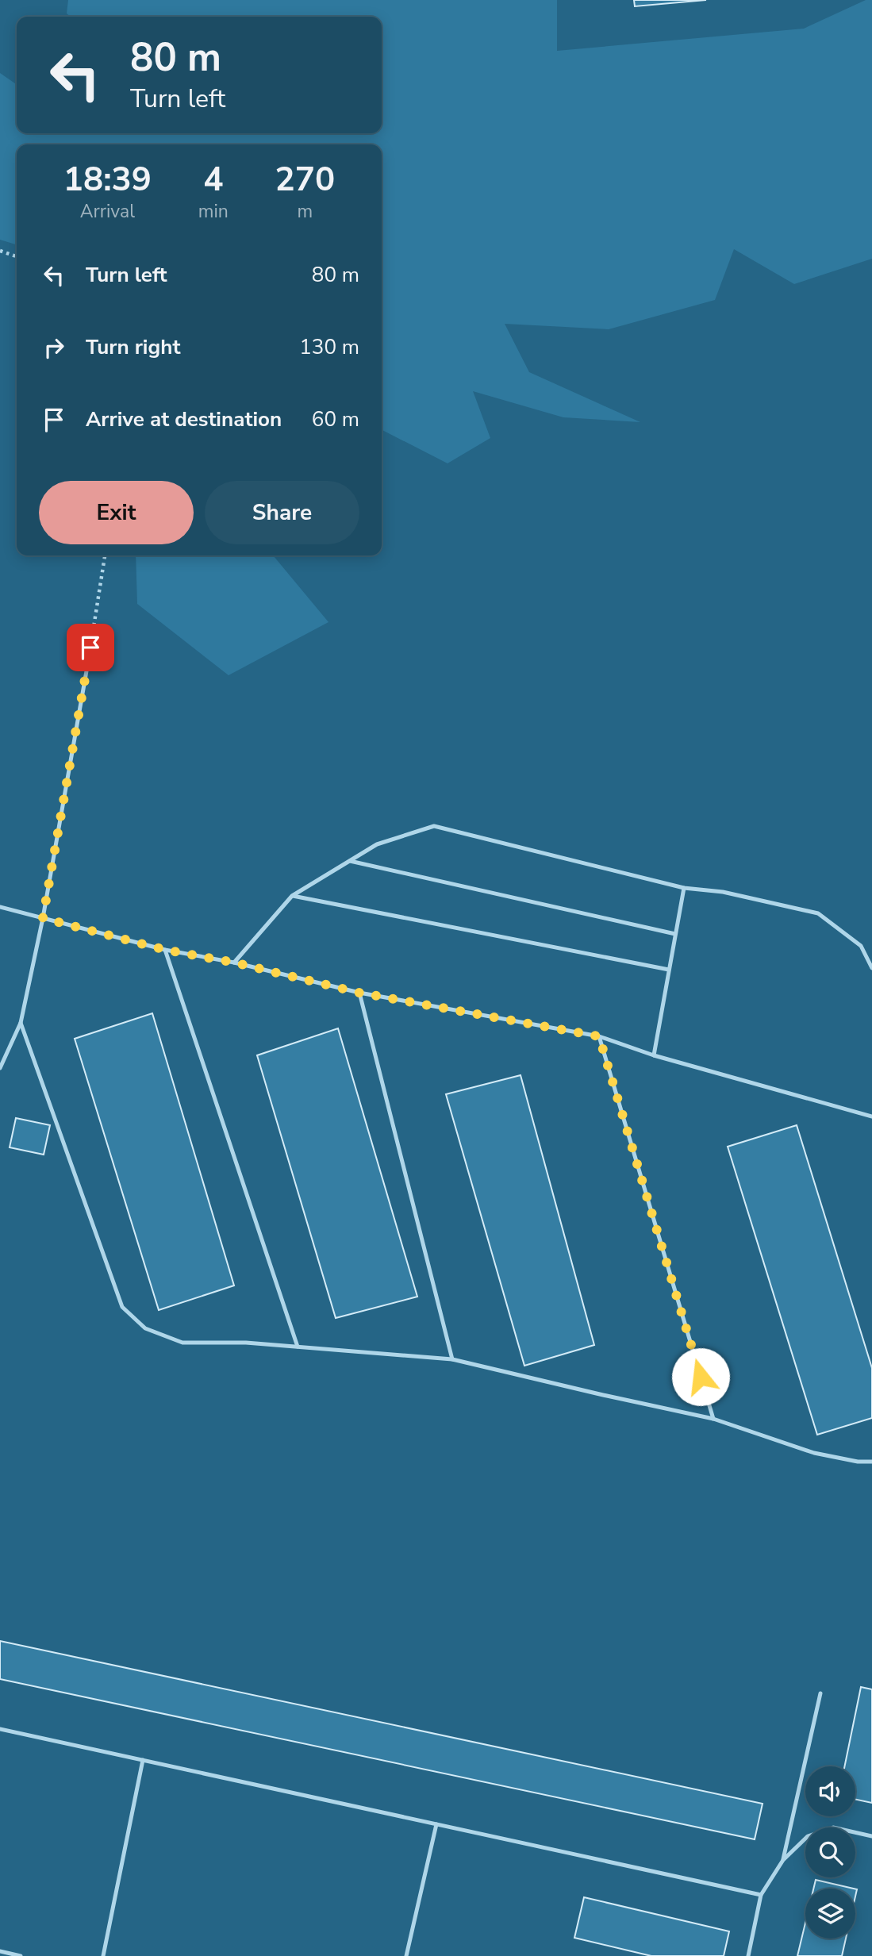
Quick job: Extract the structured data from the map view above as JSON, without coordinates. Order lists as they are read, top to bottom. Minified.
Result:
{"page":{"turn":["80 m","Turn left"],"eta":["18:39","Arrival","4","min","270","m"],"list":[{"name":"Turn left","value":"80 m"},{"name":"Turn right","value":"130 m"},{"name":"Arrive at destination","value":"60 m"}],"buttons":["Exit","Share"]}}
